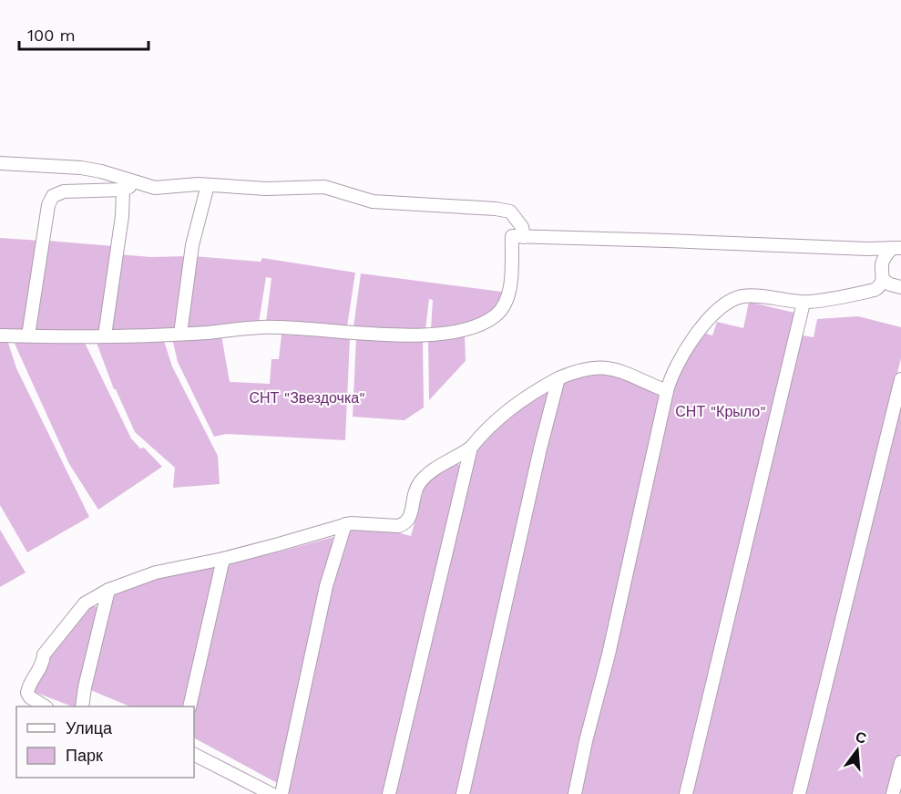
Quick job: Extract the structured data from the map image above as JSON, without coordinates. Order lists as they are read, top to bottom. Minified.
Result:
{"parks":["СНТ \"Звездочка\"","СНТ \"Крыло\""],"legend":["Улица","Парк"],"scale_bar":"100 m","north":"top"}
